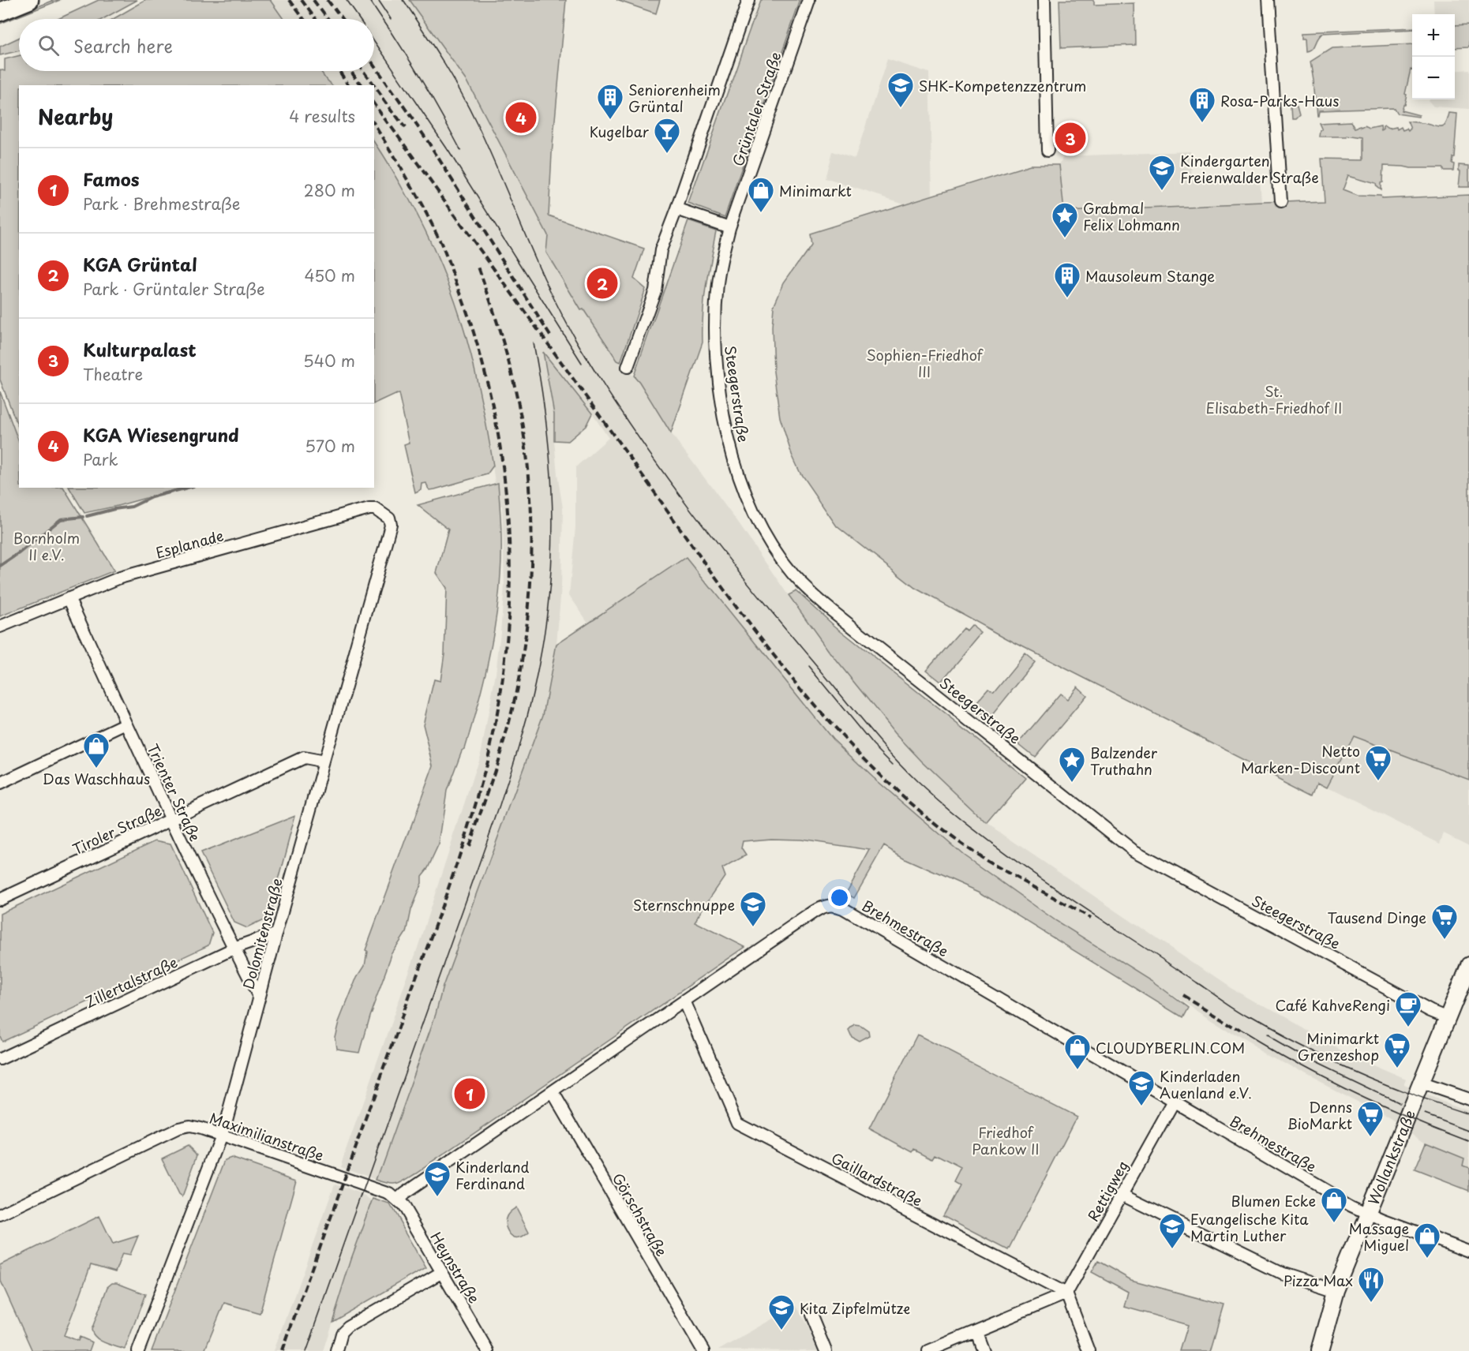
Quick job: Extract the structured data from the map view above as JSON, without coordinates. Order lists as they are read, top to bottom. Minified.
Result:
{"streets":{"main road":["Wollankstraße"],"street":["Grüntaler Straße","Steegerstraße","Esplanade","Trienter Straße","Tiroler Straße","Brehmestraße","Dolomitenstraße","Zillertalstraße","Maximilianstraße","Gaillardstraße","Rettigweg","Görschstraße","Heynstraße"]},"crossings":[["Grüntaler Straße","Steegerstraße"],["Steegerstraße","Wollankstraße"],["Esplanade","Trienter Straße"],["Esplanade","Dolomitenstraße"],["Trienter Straße","Tiroler Straße"],["Trienter Straße","Dolomitenstraße"],["Trienter Straße","Zillertalstraße"],["Tiroler Straße","Dolomitenstraße"],["Brehmestraße","Maximilianstraße"],["Brehmestraße","Wollankstraße"],["Brehmestraße","Gaillardstraße"],["Brehmestraße","Rettigweg"],["Brehmestraße","Görschstraße"],["Brehmestraße","Heynstraße"],["Dolomitenstraße","Zillertalstraße"],["Dolomitenstraße","Maximilianstraße"],["Maximilianstraße","Heynstraße"],["Gaillardstraße","Rettigweg"]],"parks":["Sophien-Friedhof III","St. Elisabeth-Friedhof II","Bornholm II e.V.","Friedhof Pankow II"],"places":{"school or university":["SHK-Kompetenzzentrum","Kindergarten Freienwalder Straße","Sternschnuppe","Kinderladen Auenland e.V.","Kinderland Ferdinand","Evangelische Kita Martin Luther","Kita Zipfelmütze"],"building":["Seniorenheim Grüntal","Rosa-Parks-Haus","Mausoleum Stange"],"bar":["Kugelbar"],"shop":["Minimarkt","Das Waschhaus","CLOUDYBERLIN.COM","Blumen Ecke","Massage Miguel"],"place":["Grabmal Felix Lohmann","Balzender Truthahn"],"supermarket":["Netto Marken-Discount","Tausend Dinge","Minimarkt Grenzeshop","Denns BioMarkt"],"cafe":["Café KahveRengi"],"restaurant":["Pizza Max"]},"page":{"map_buttons":["+","−"],"search":"Search here","heading":["Nearby","4 results"],"pins":["4","3","2","1"],"list":[{"mark":"1","name":"Famos","note":"Park · Brehmestraße","value":"280 m"},{"mark":"2","name":"KGA Grüntal","note":"Park · Grüntaler Straße","value":"450 m"},{"mark":"3","name":"Kulturpalast","note":"Theatre","value":"540 m"},{"mark":"4","name":"KGA Wiesengrund","note":"Park","value":"570 m"}]}}
